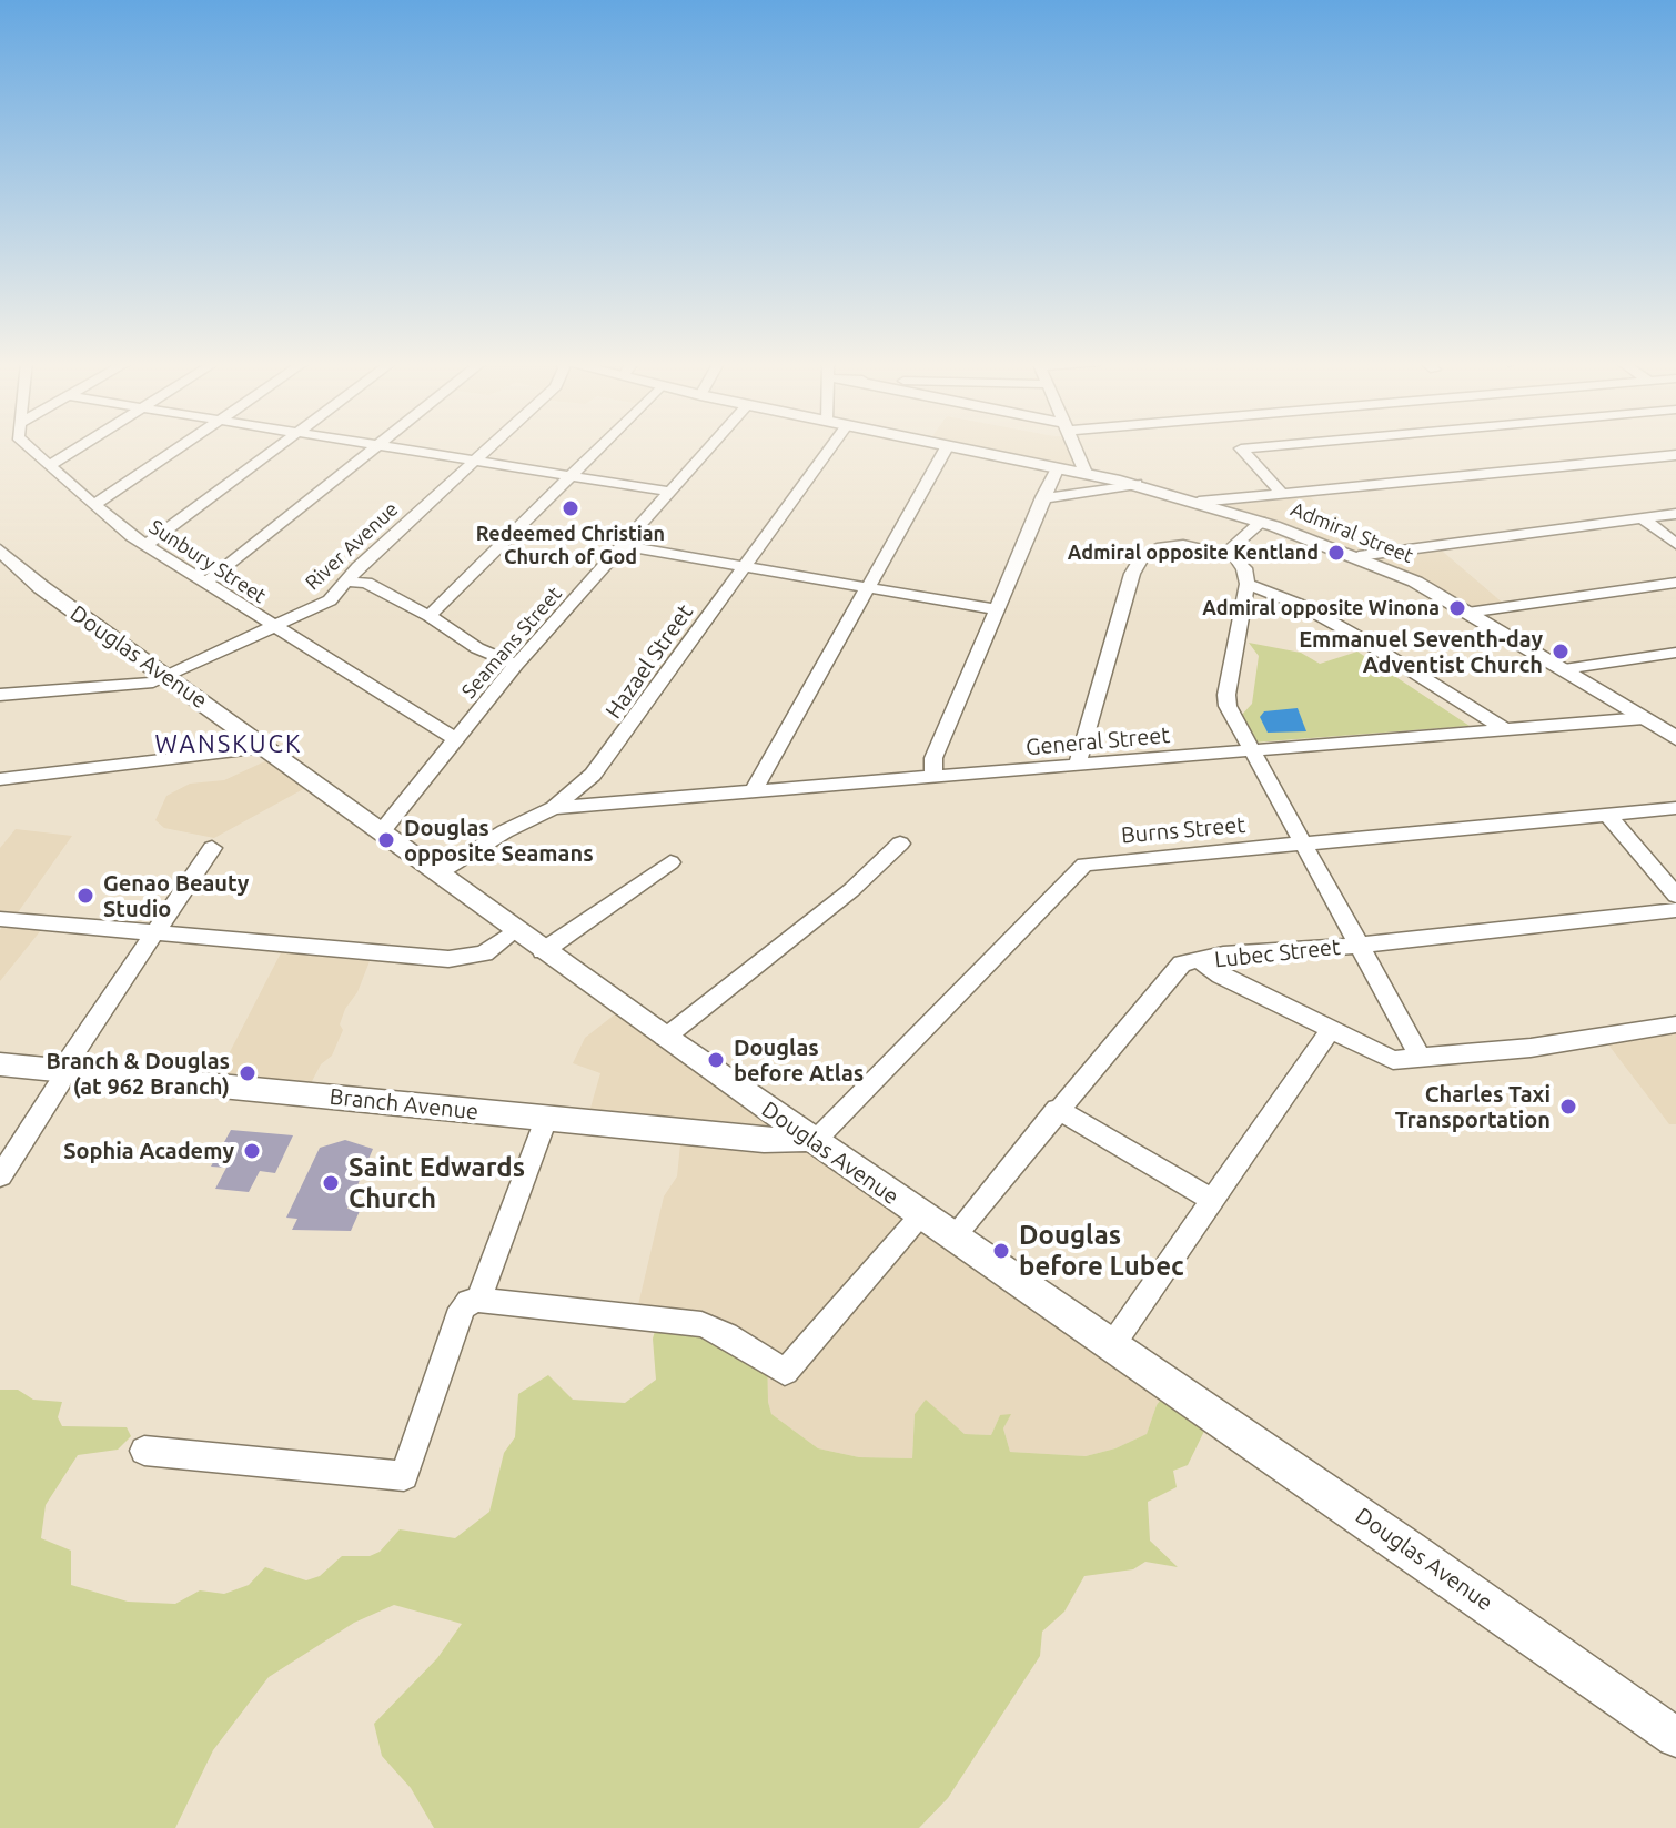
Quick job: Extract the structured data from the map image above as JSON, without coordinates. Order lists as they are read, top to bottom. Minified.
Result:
{"streets":{"main road":["Admiral Street","Douglas Avenue","Branch Avenue"],"street":["River Avenue","Sunbury Street","Seamans Street","Hazael Street","General Street","Burns Street","Lubec Street"]},"crossings":[["Admiral Street","General Street"],["River Avenue","Sunbury Street"],["River Avenue","Douglas Avenue"],["Sunbury Street","Seamans Street"],["Seamans Street","Douglas Avenue"],["Douglas Avenue","Hazael Street"],["Douglas Avenue","Burns Street"],["Douglas Avenue","Lubec Street"],["Douglas Avenue","Branch Avenue"],["Hazael Street","General Street"],["Burns Street","Branch Avenue"]],"districts":["WANSKUCK"],"places":["Redeemed Christian Church of God","Admiral opposite Kentland","Admiral opposite Winona","Emmanuel Seventh-day Adventist Church","Douglas opposite Seamans","Genao Beauty Studio","Douglas before Atlas","Branch & Douglas (at 962 Branch)","Charles Taxi Transportation","Sophia Academy","Saint Edwards Church","Douglas before Lubec"]}
